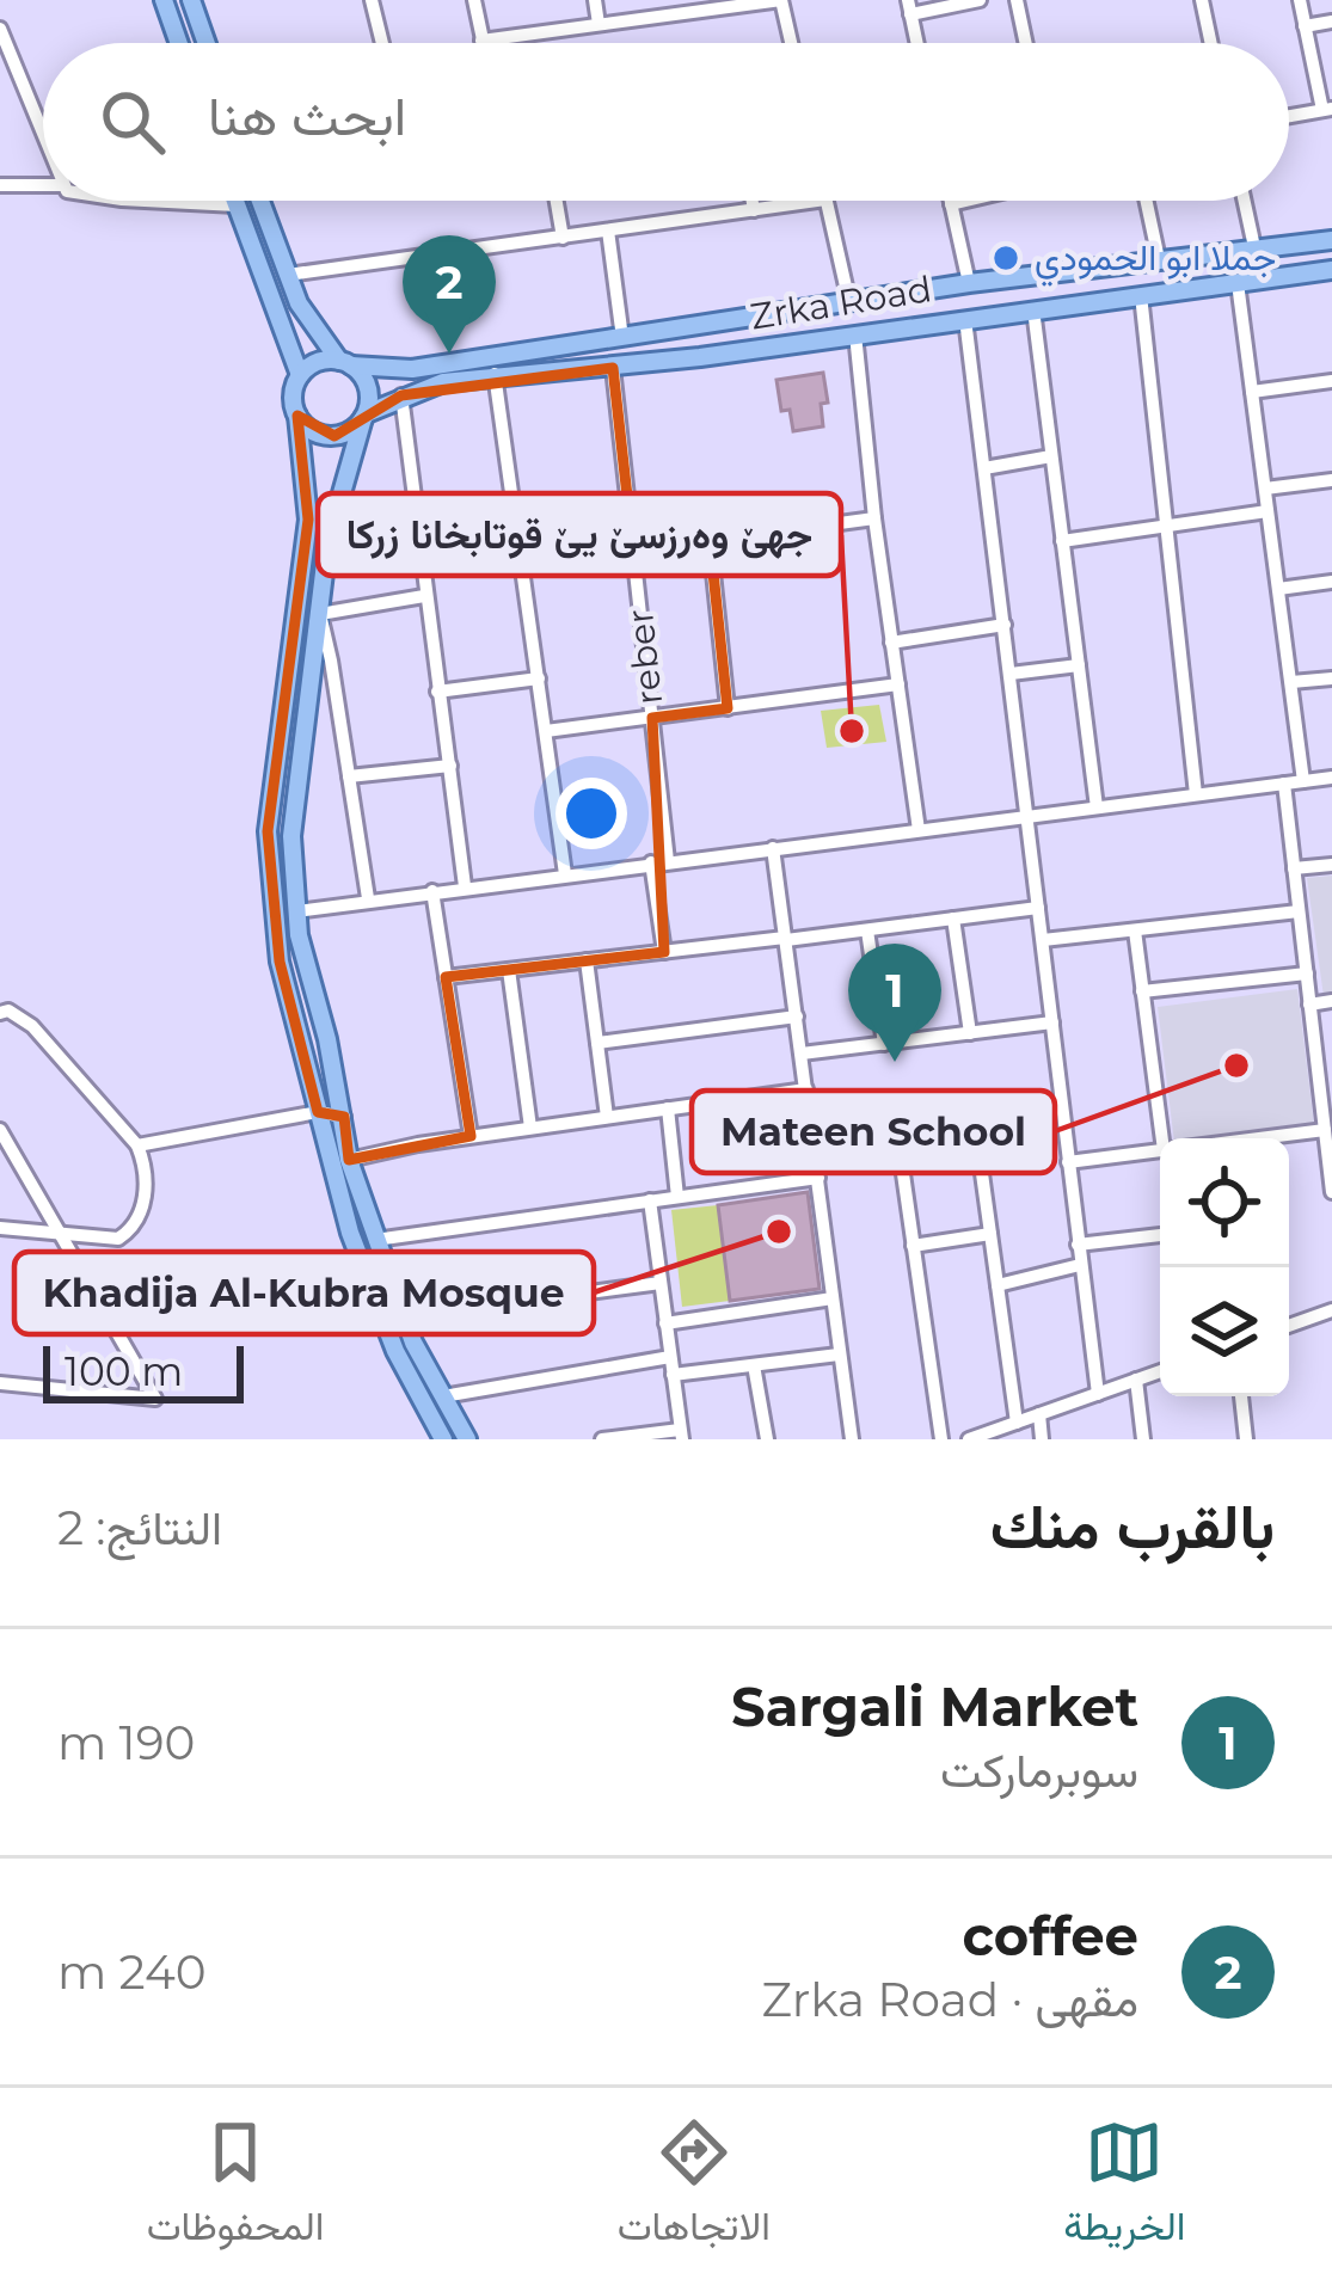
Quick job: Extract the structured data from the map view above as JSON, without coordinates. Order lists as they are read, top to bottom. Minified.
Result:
{"streets":{"main road":["Zrka Road"],"street":["reber"]},"crossings":[["Zrka Road","reber"]],"places":["جملا ابو الحمودي","جھێ وەرزسێ یێ قوتابخانا زرکا","Mateen School","Khadija Al-Kubra Mosque"],"scale_bar":"100 m","page":{"search":"ابحث هنا","pins":["2","1"],"scale":"100 m","heading":["بالقرب منك","النتائج: 2"],"list":[{"mark":"1","name":"Sargali Market","note":"سوبرماركت","value":"190 m"},{"mark":"2","name":"coffee","note":"مقهى · Zrka Road","value":"240 m"}],"nav":["الخريطة","الاتجاهات","المحفوظات"]}}
